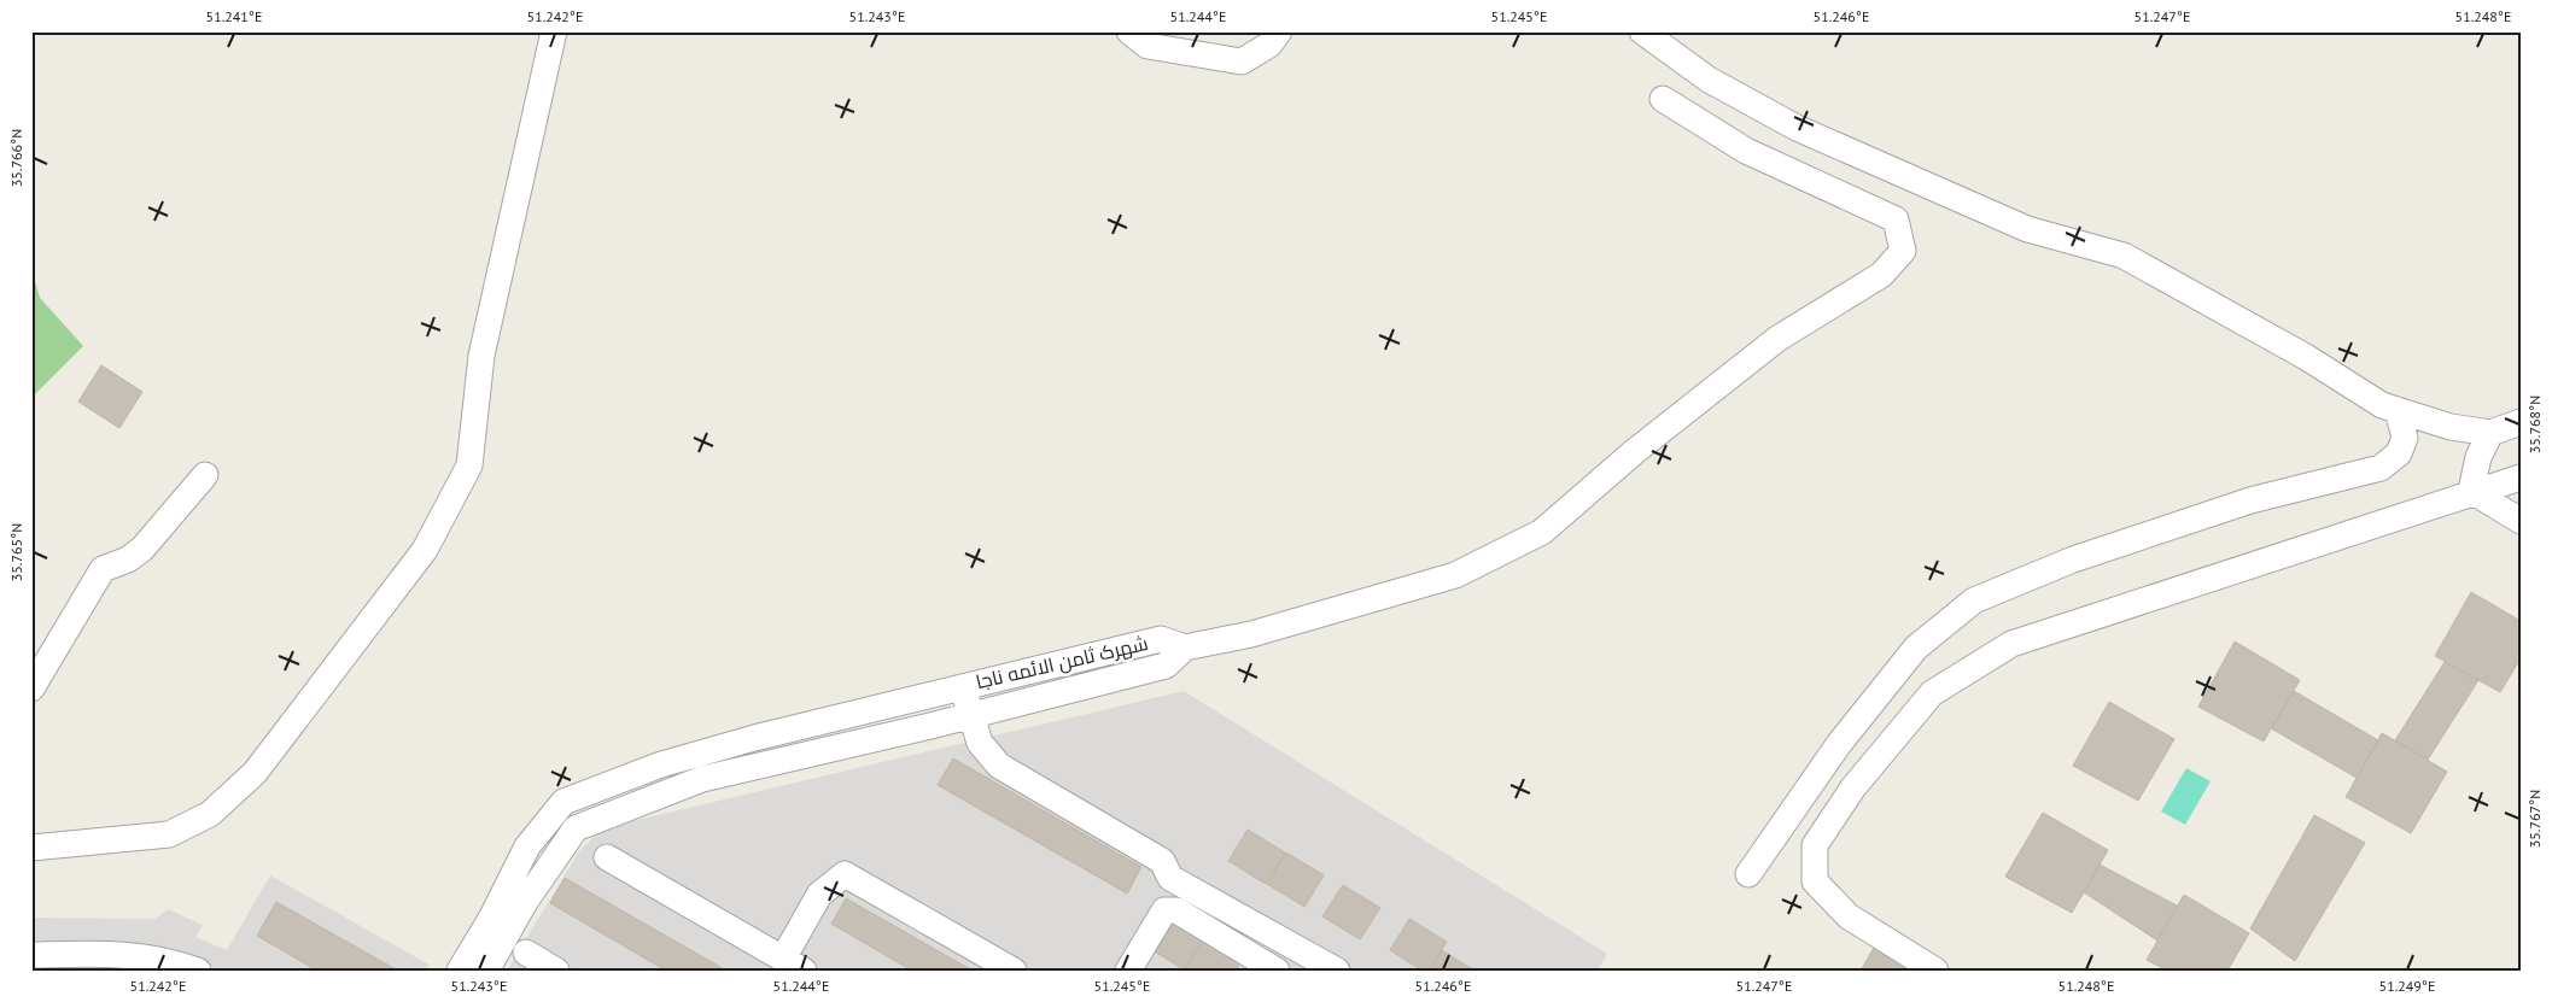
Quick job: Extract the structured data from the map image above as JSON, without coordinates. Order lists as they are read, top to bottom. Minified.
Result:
{"streets":{"street":["شهرک ثامن الائمه ناجا"]},"coordinates":["51.241°E","51.242°E","51.243°E","51.244°E","51.245°E","51.246°E","51.247°E","51.248°E","35.766°N","35.768°N","35.765°N","35.767°N","51.249°E"]}
